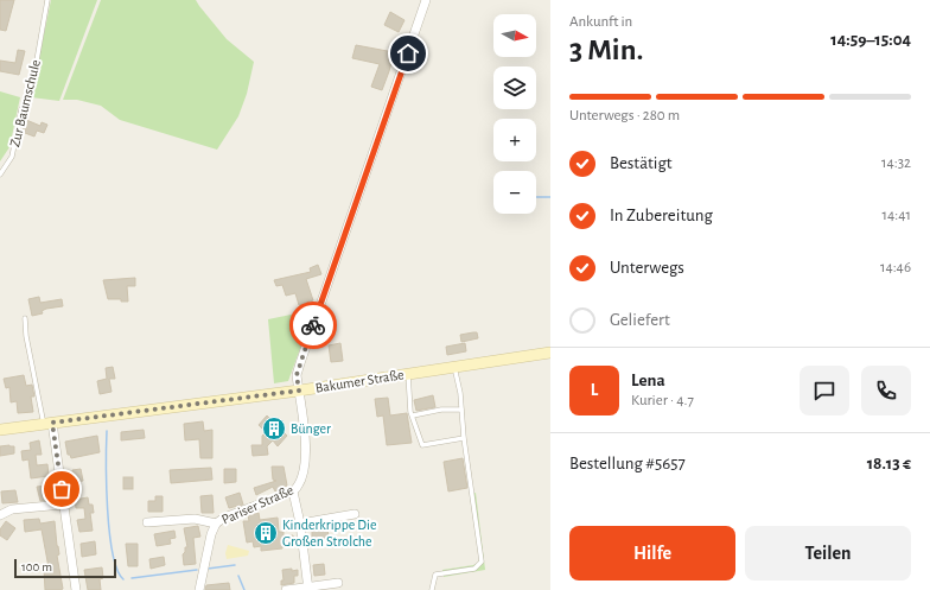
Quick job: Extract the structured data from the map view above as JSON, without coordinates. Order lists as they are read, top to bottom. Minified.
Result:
{"streets":{"main road":["Bakumer Straße"],"street":["Pariser Straße"],"lane":["Zur Baumschule"]},"crossings":[["Bakumer Straße","Pariser Straße"]],"places":{"building":["Bünger","Kinderkrippe Die Großen Strolche"]},"scale_bar":"100 m","north":"right","page":{"heading":["3 Min.","Ankunft in","14:59–15:04"],"panel":["Lena","Kurier · 4.7","Bestellung #5657","18.13 €"],"map_buttons":["+","−"],"bar":"Unterwegs · 280 m","list":[["Bestätigt","14:32"],["In Zubereitung","14:41"],["Unterwegs","14:46"],"Geliefert"],"round":"L","buttons":["Hilfe","Teilen"],"scale":"100 m"}}
